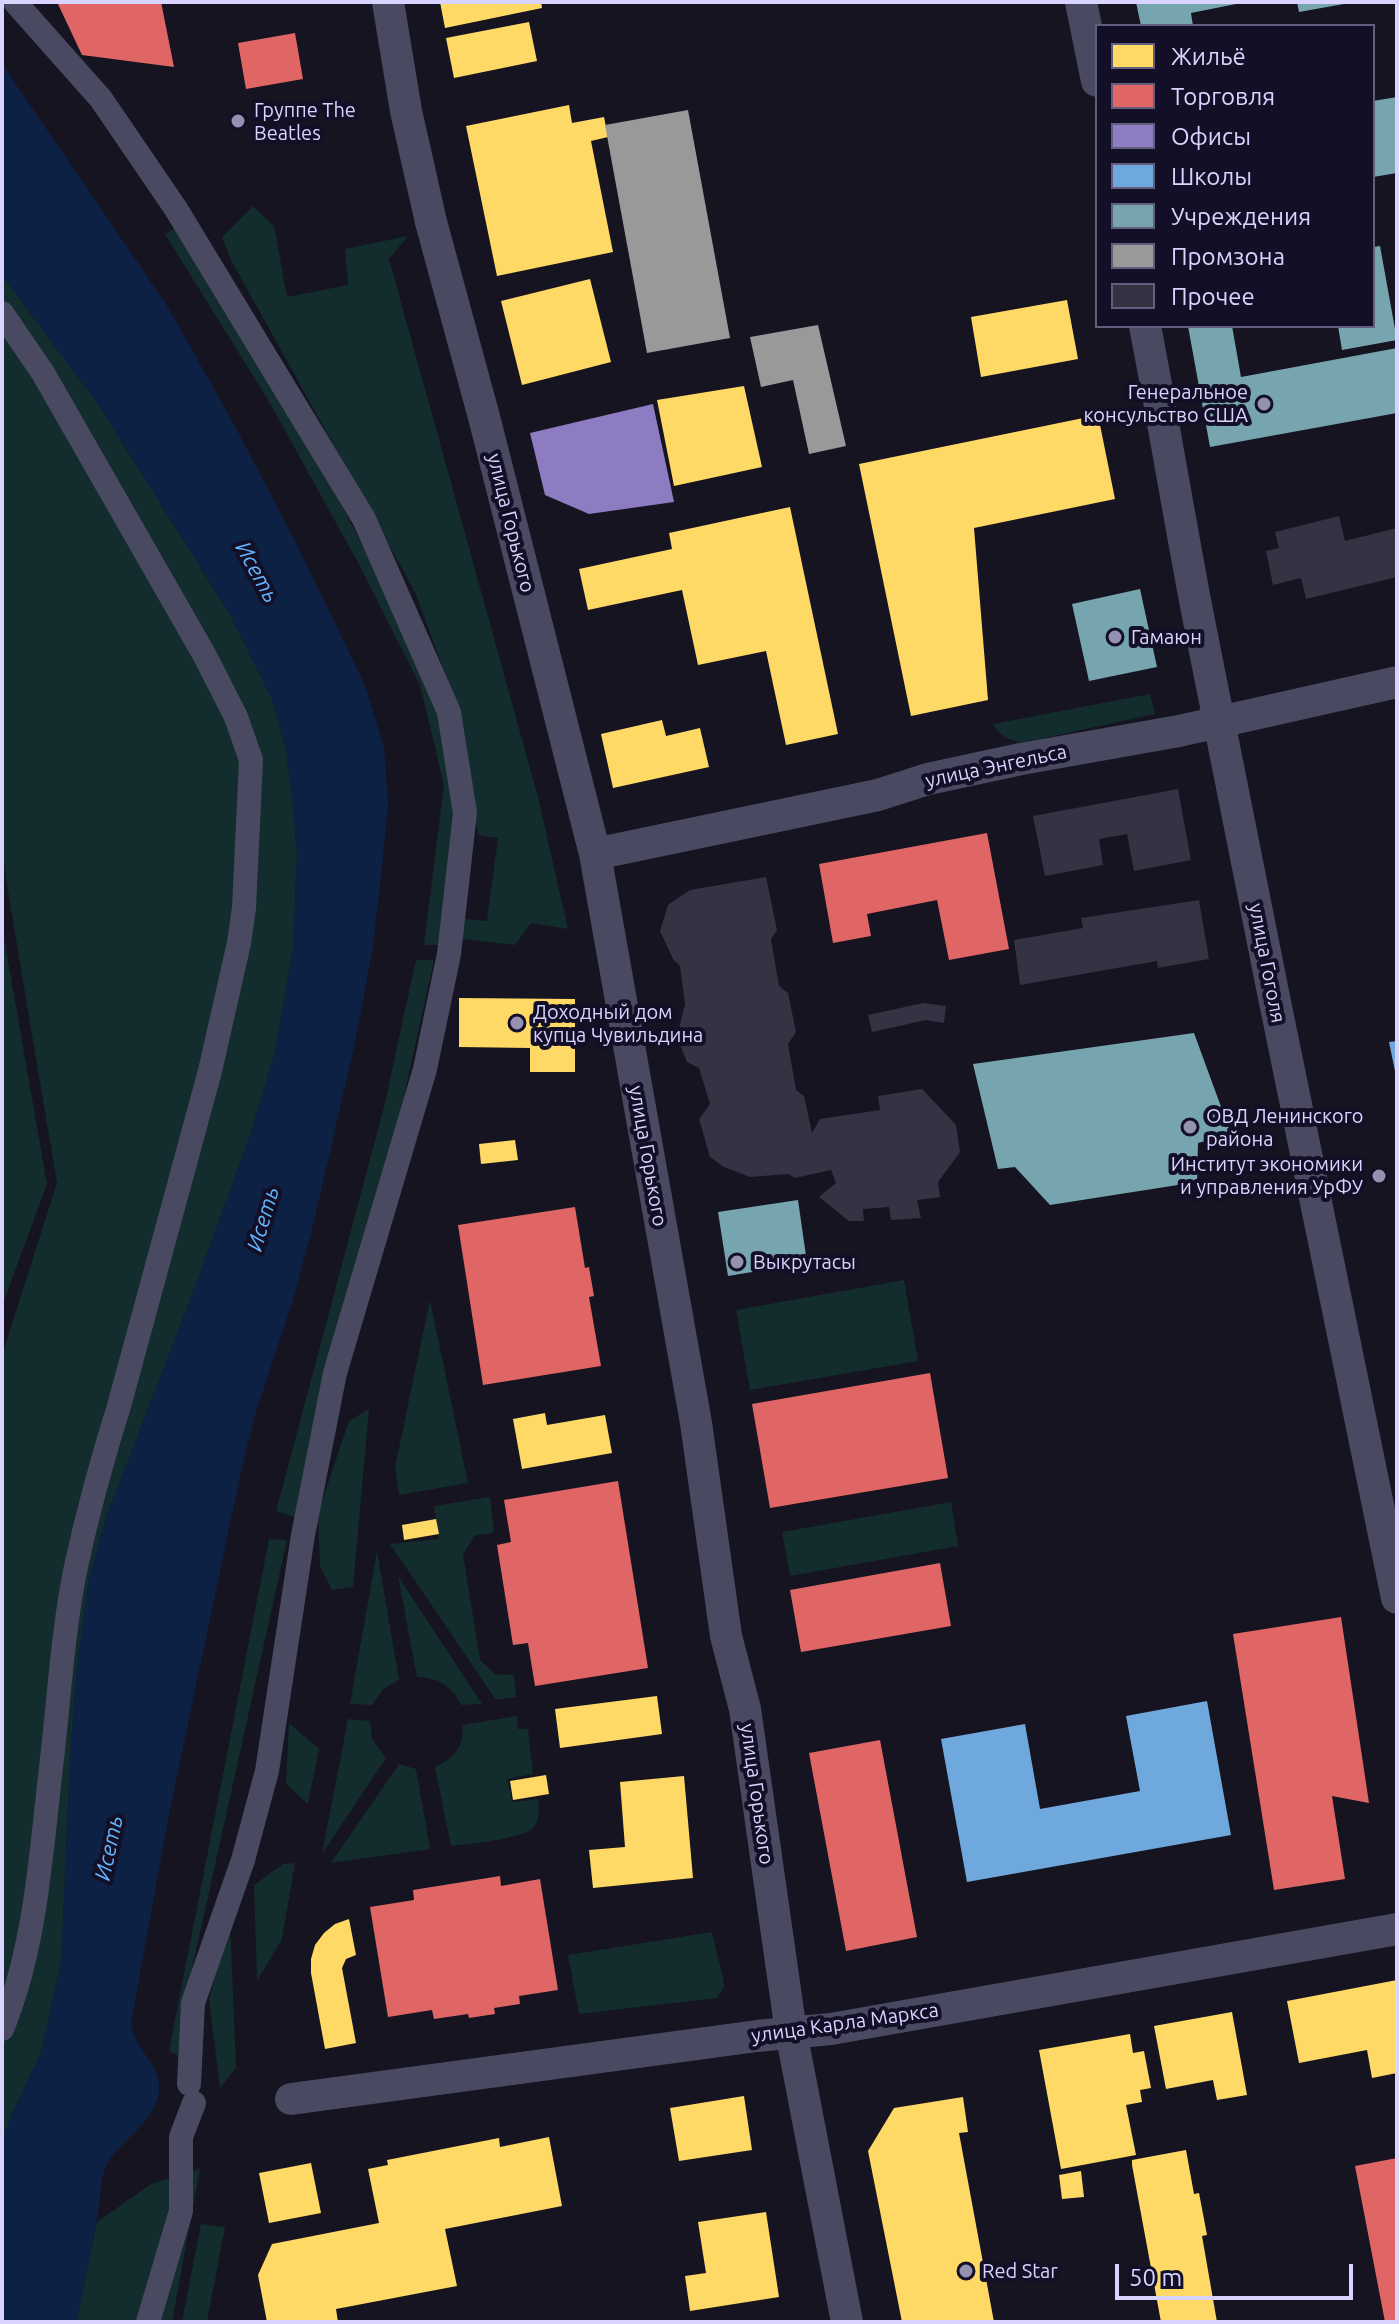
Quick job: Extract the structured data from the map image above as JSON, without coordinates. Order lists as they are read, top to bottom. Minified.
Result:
{"streets":{"street":["улица Горького","улица Энгельса","улица Гоголя","улица Карла Маркса"]},"crossings":[["улица Горького","улица Энгельса"],["улица Горького","улица Карла Маркса"],["улица Энгельса","улица Гоголя"]],"water":["Исеть"],"places":["Группе The Beatles","Генеральное консульство США","Гамаюн","Доходный дом купца Чувильдина","ОВД Ленинского района","Институт экономики и управления УрФУ","Выкрутасы","Red Star"],"legend":["Жильё","Торговля","Офисы","Школы","Учреждения","Промзона","Прочее"],"scale_bar":"50 m"}
